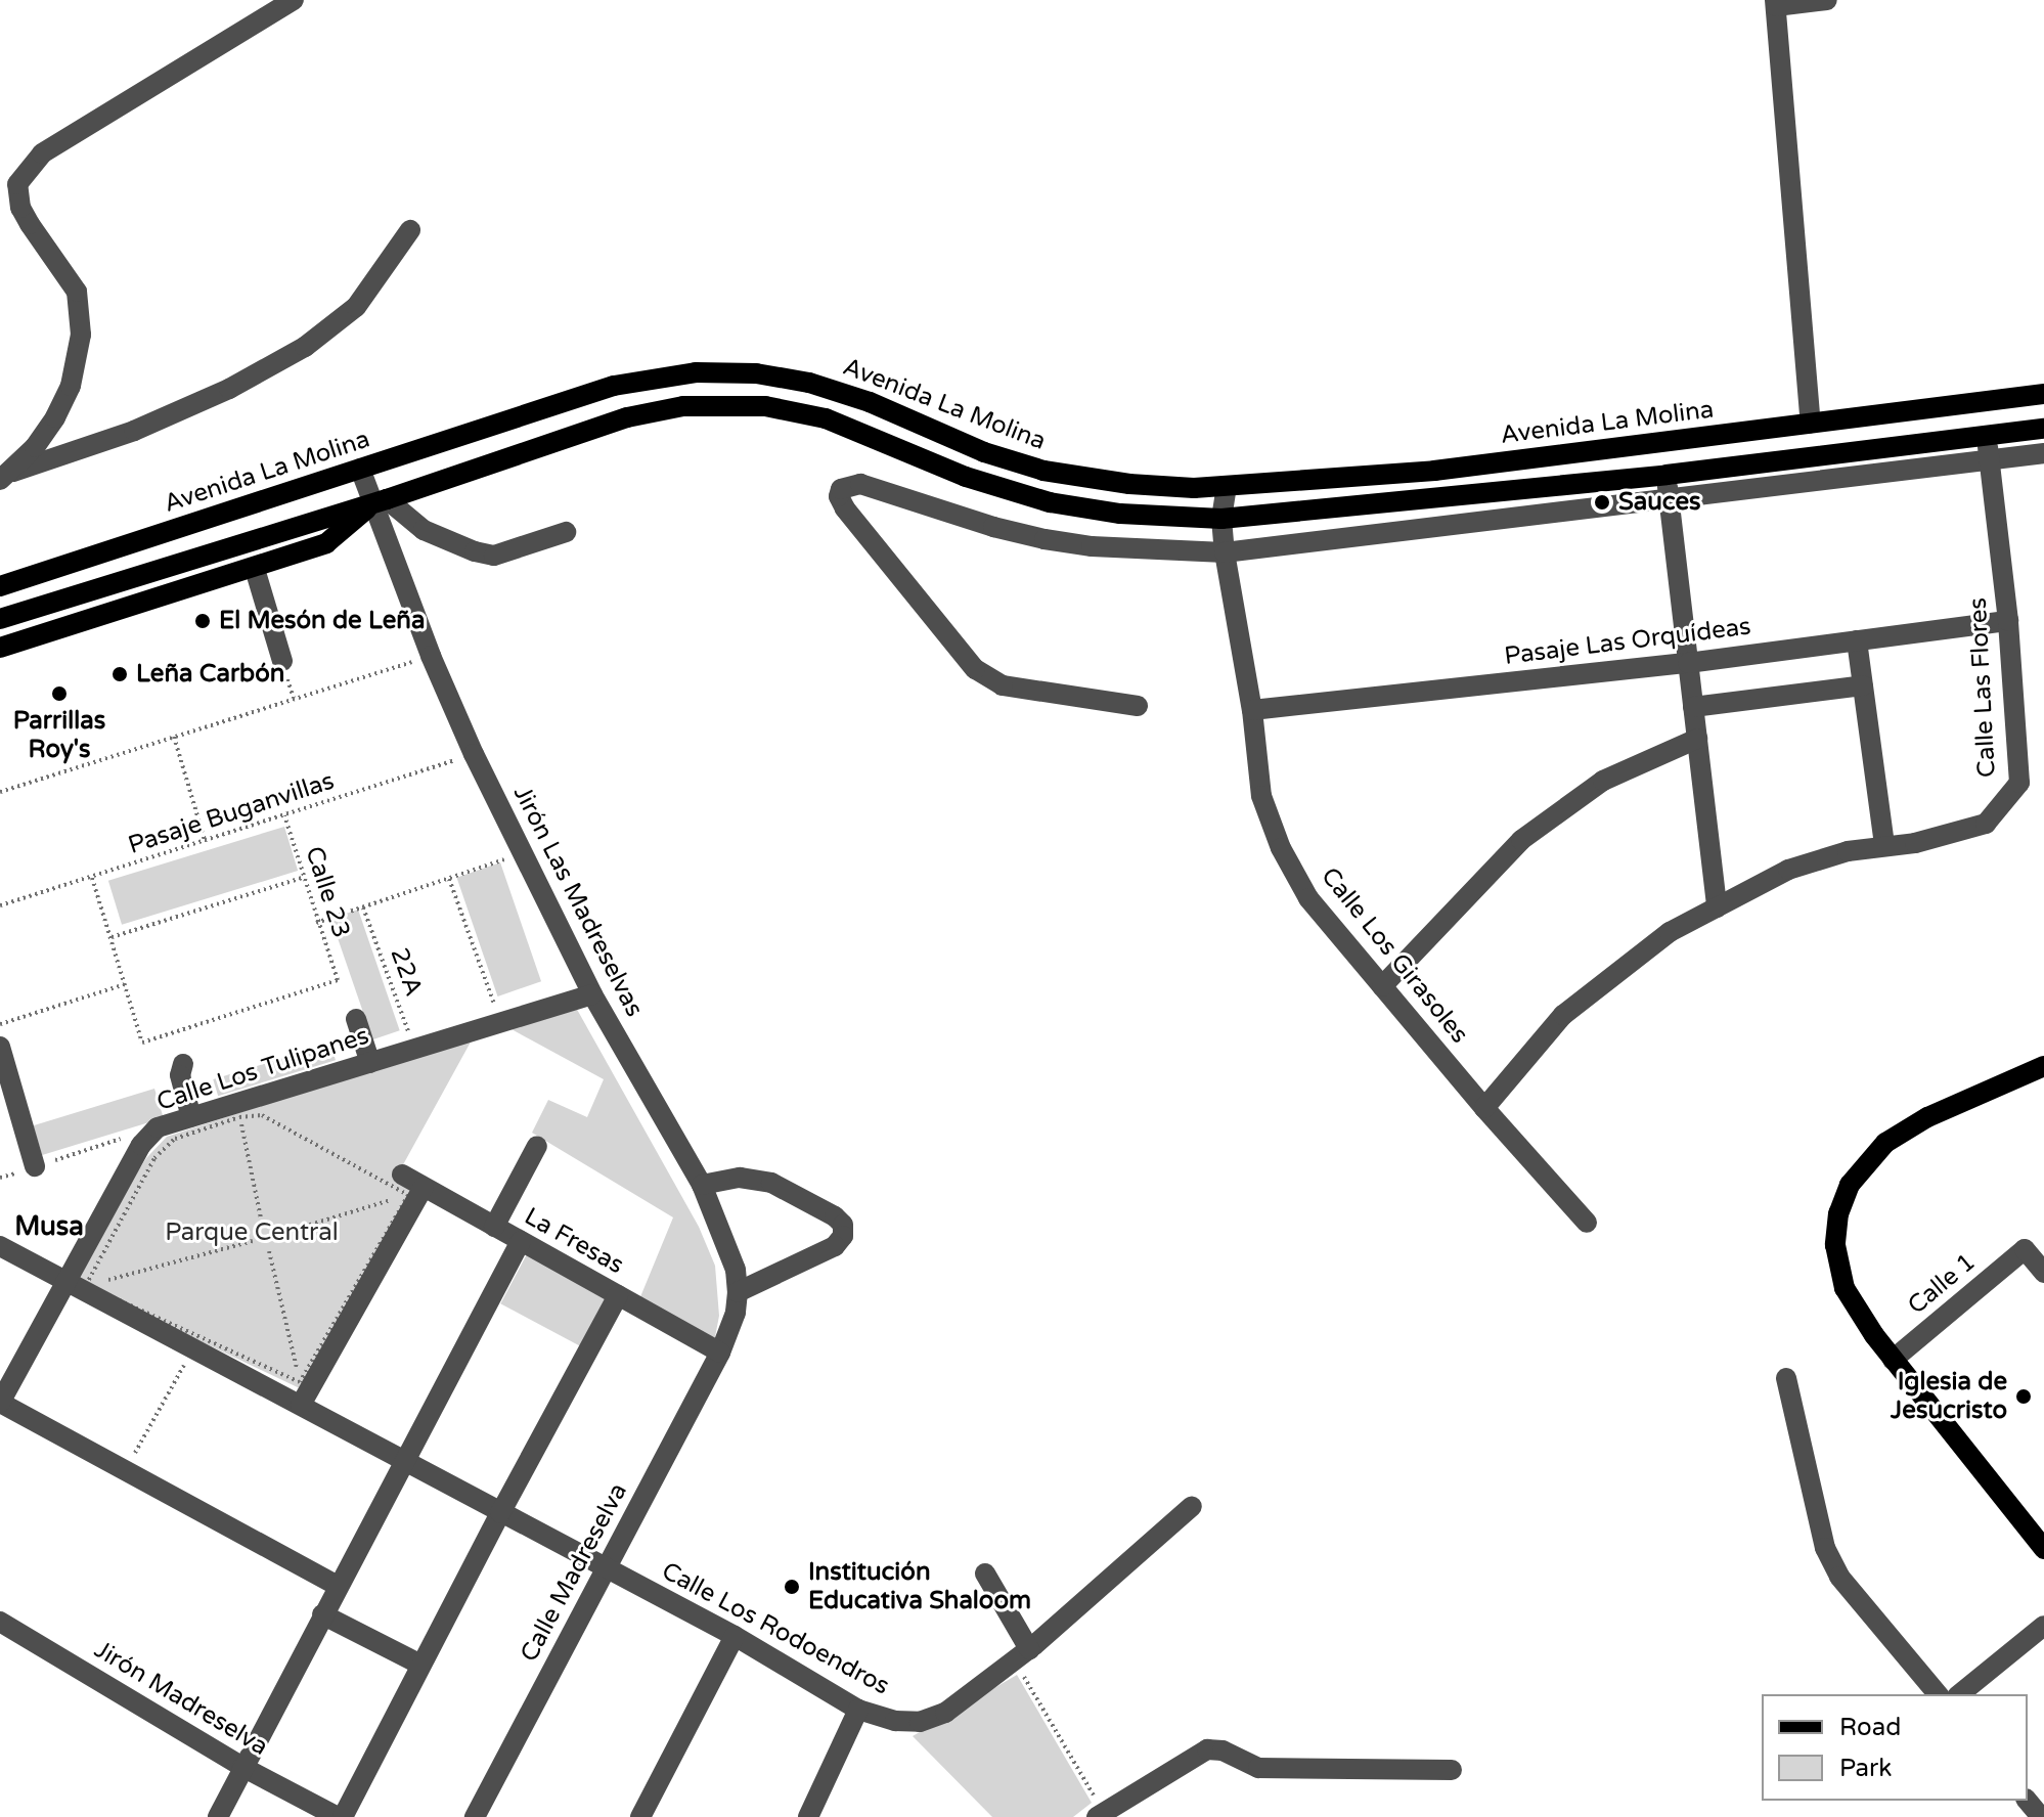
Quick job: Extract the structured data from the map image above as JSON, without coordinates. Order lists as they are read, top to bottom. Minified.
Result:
{"streets":{"main road":["Avenida La Molina"],"street":["Pasaje Las Orquídeas","Calle Las Flores","Jirón Las Madreselvas","Calle Los Girasoles","Calle Los Tulipanes","La Fresas","Calle 1","Calle Madreselva","Calle Los Rodoendros","Jirón Madreselva"],"path":["Pasaje Buganvillas","Calle 23","22A"]},"crossings":[["Avenida La Molina","Jirón Las Madreselvas"],["Avenida La Molina","Calle Los Girasoles"],["Pasaje Las Orquídeas","Calle Las Flores"],["Pasaje Las Orquídeas","Calle Los Girasoles"],["Calle Las Flores","Calle Los Girasoles"],["Pasaje Buganvillas","Calle 23"],["Pasaje Buganvillas","Jirón Las Madreselvas"],["Jirón Las Madreselvas","Calle Los Tulipanes"],["Jirón Las Madreselvas","La Fresas"],["Jirón Las Madreselvas","Calle Madreselva"],["22A","Calle Los Tulipanes"],["Calle Los Tulipanes","Calle Los Rodoendros"],["La Fresas","Calle Madreselva"],["Calle Madreselva","Calle Los Rodoendros"]],"districts":["Musa"],"parks":["Parque Central"],"places":["Sauces","El Mesón de Leña","Leña Carbón","Parrillas Roy's","Iglesia de Jesucristo","Institución Educativa Shaloom"],"legend":["Road","Park"]}
